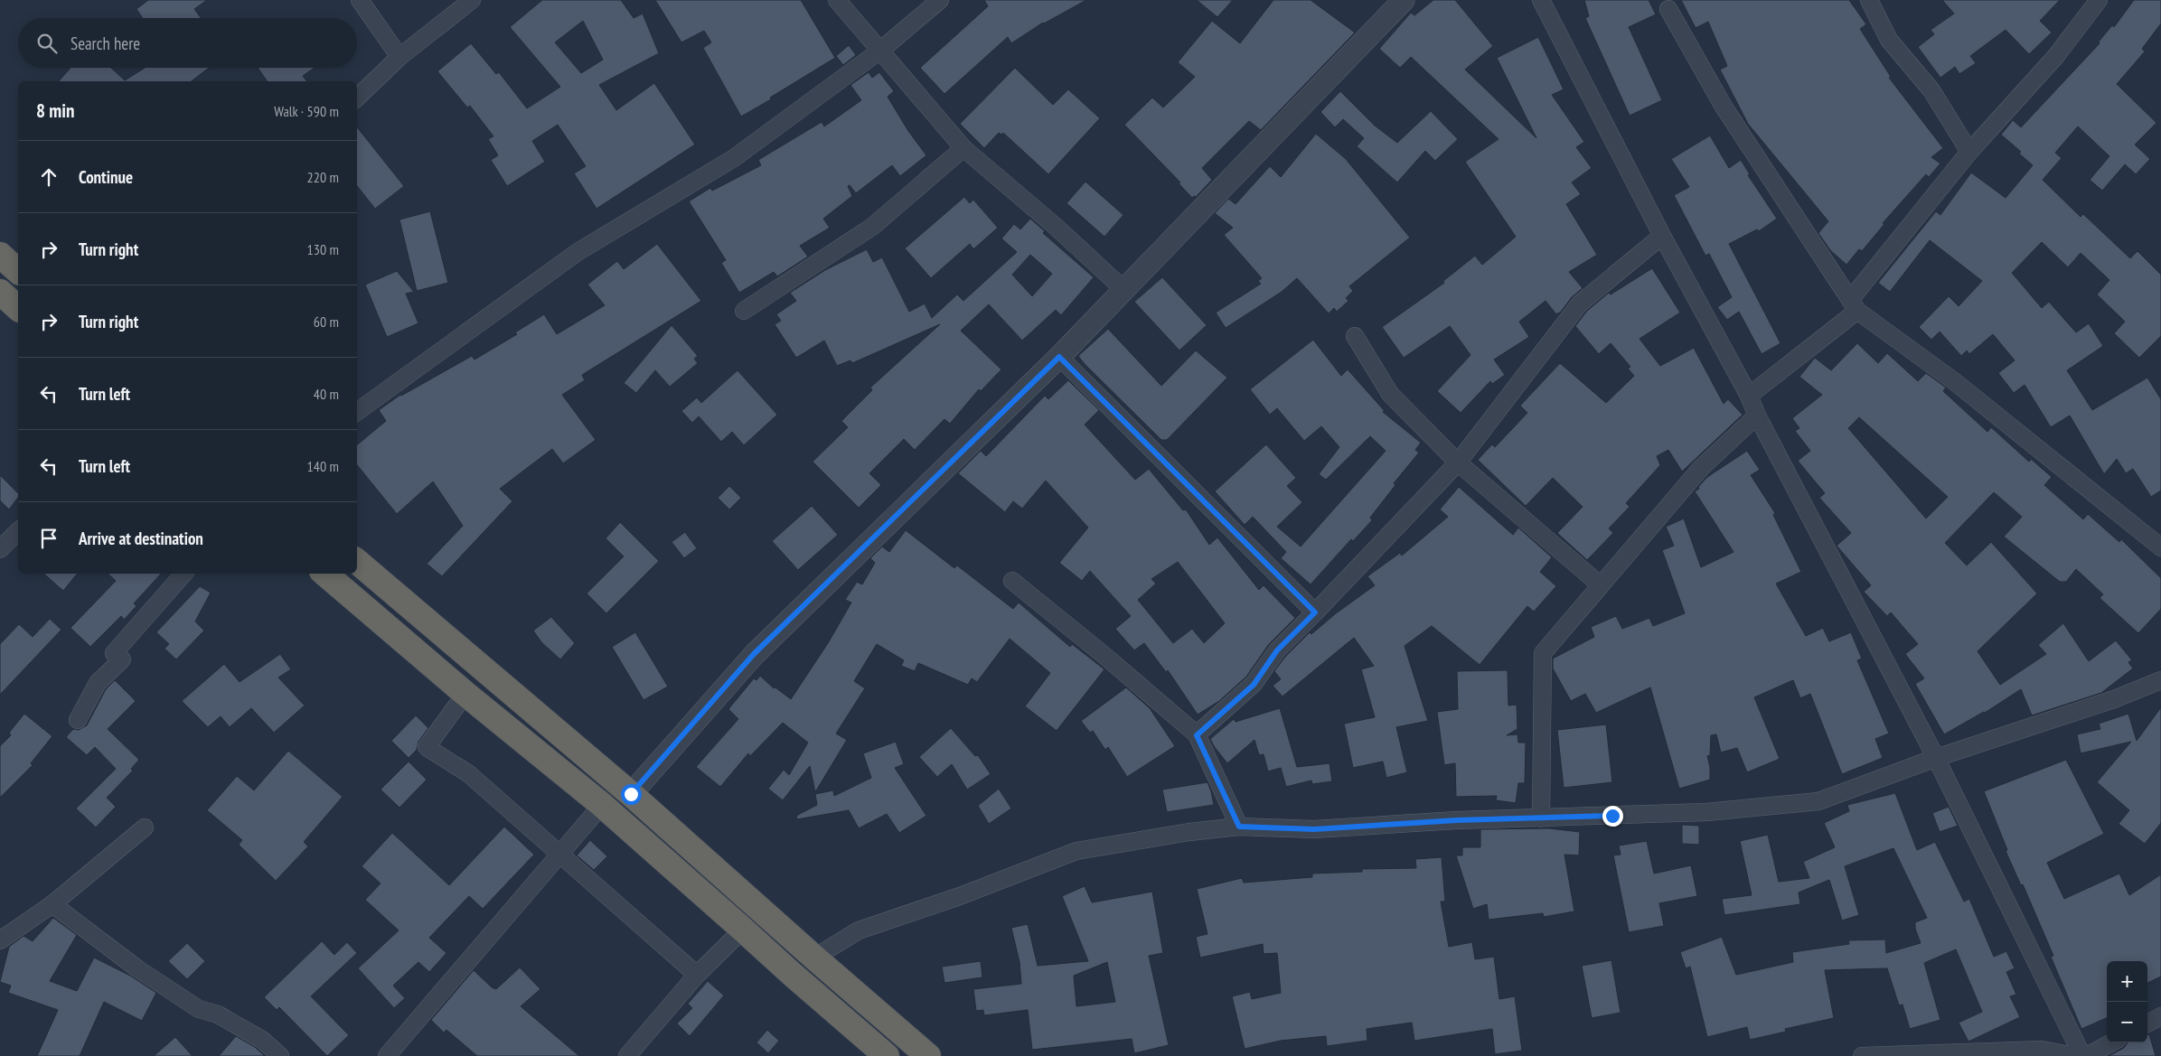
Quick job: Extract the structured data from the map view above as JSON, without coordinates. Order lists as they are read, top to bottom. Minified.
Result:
{"page":{"search":"Search here","heading":["8 min","Walk · 590 m"],"list":[["Continue","220 m"],["Turn right","130 m"],["Turn right","60 m"],["Turn left","40 m"],["Turn left","140 m"],"Arrive at destination"],"map_buttons":["+","−"]}}
